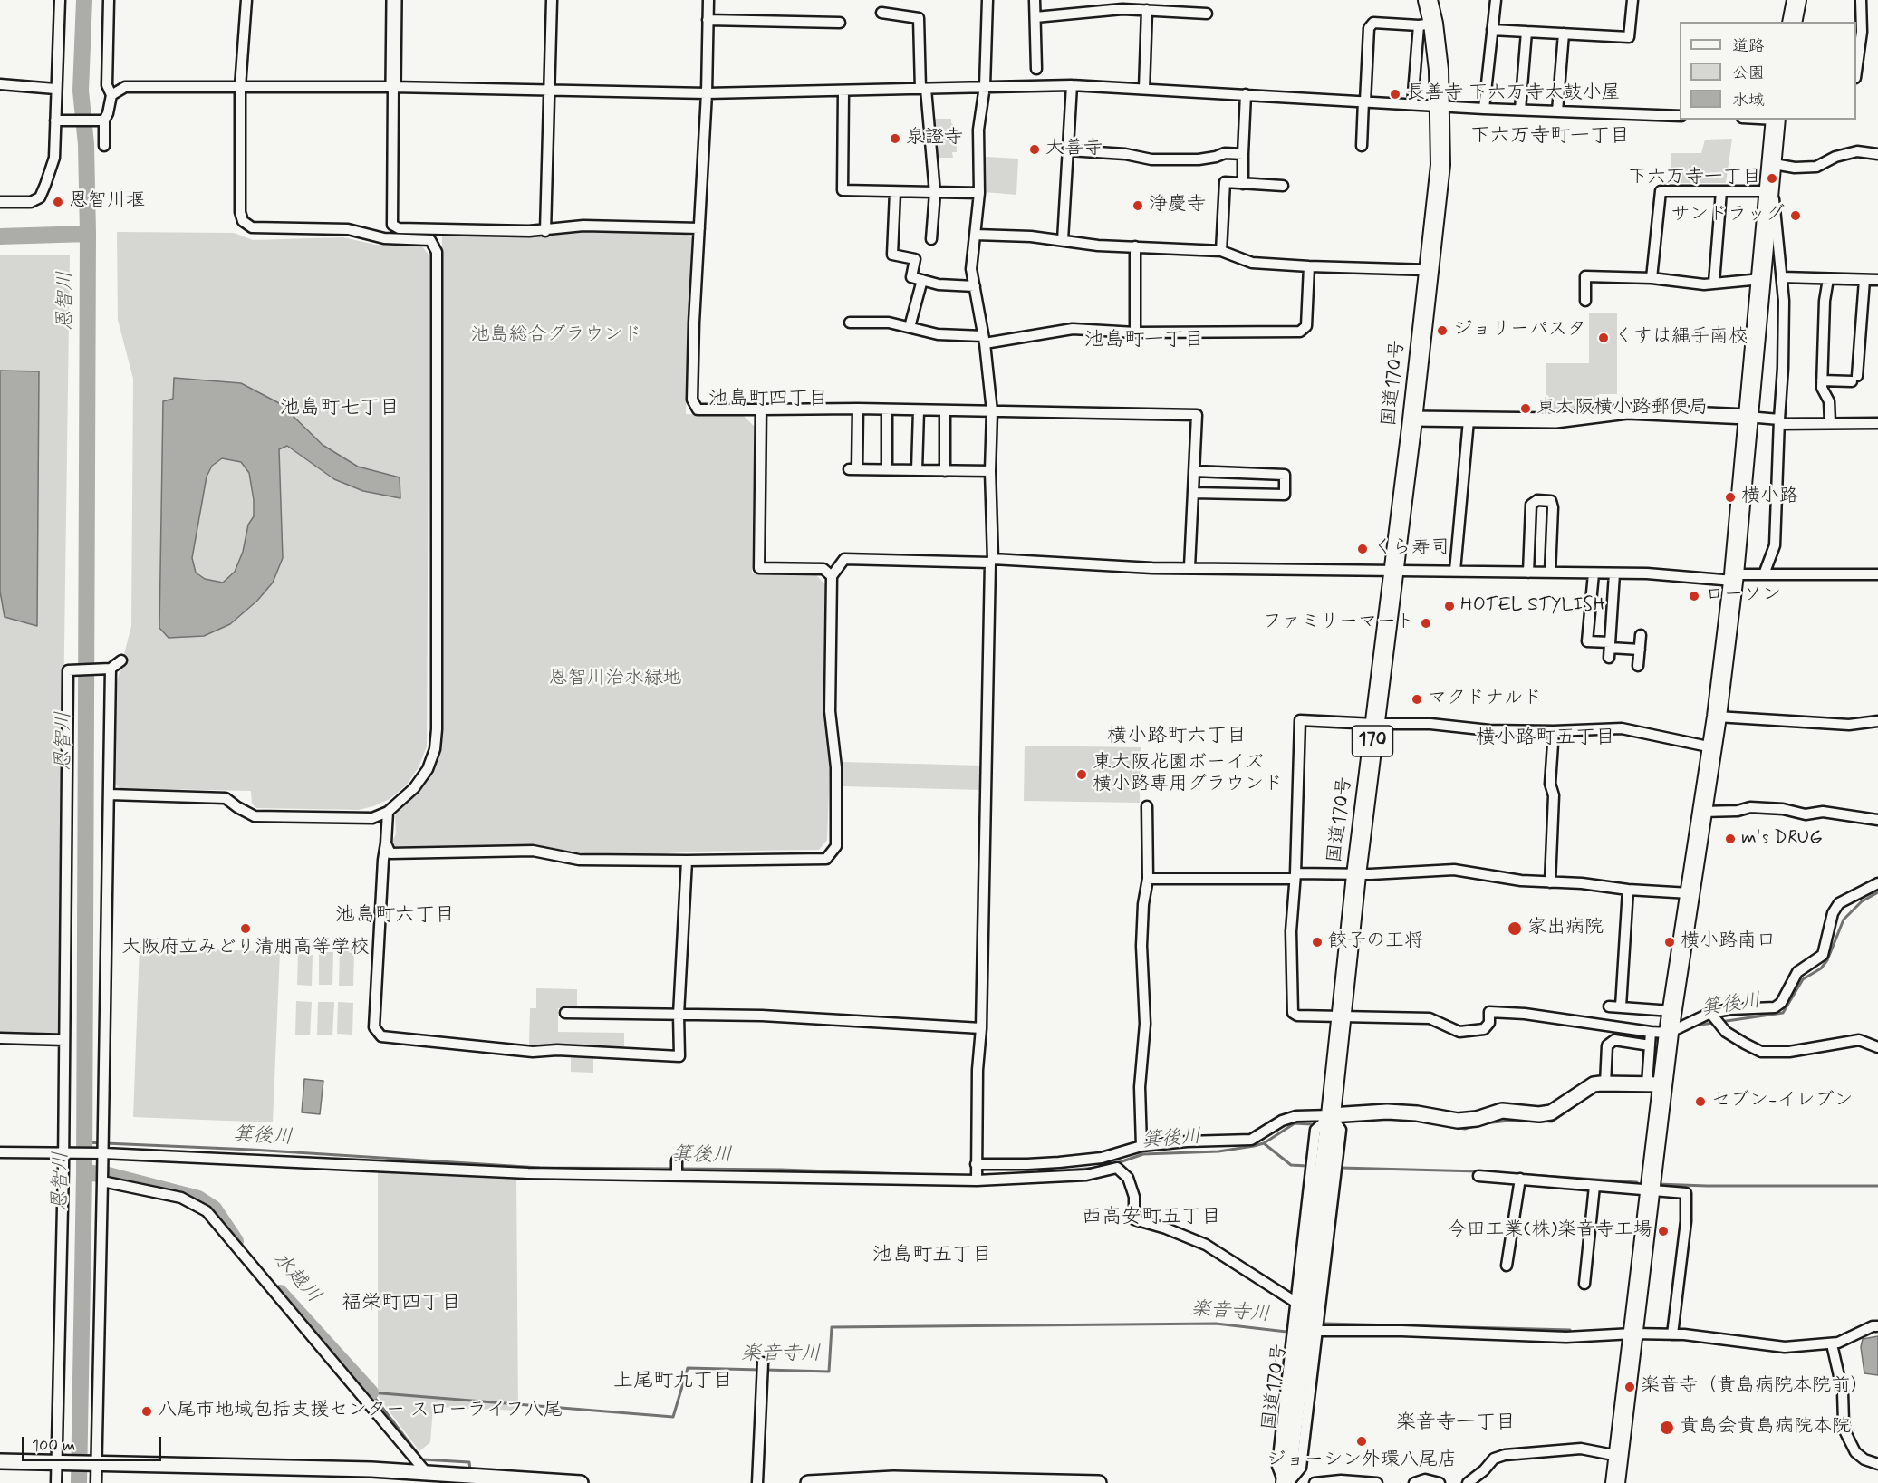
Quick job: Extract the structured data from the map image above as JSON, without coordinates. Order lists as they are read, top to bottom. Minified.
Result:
{"streets":{"highway":["国道170号","170"]},"districts":["下六万寺町一丁目","池島町一丁目","池島町四丁目","池島町七丁目","横小路町六丁目","横小路町五丁目","池島町六丁目","西高安町五丁目","池島町五丁目","福栄町四丁目","上尾町九丁目","楽音寺一丁目"],"water":["恩智川","箕後川","水越川","楽音寺川"],"parks":["池島総合グラウンド","恩智川治水緑地"],"places":["長善寺 下六万寺太鼓小屋","泉證寺","大善寺","下六万寺一丁目","恩智川堰","浄慶寺","サンドラッグ","ジョリーパスタ","くすは縄手南校","東大阪横小路郵便局","横小路","くら寿司","ローソン","HOTEL STYLISH","ファミリーマート","マクドナルド","東大阪花園ボーイズ 横小路専用グラウンド","m's DRUG","大阪府立みどり清朋高等学校","家出病院","餃子の王将","横小路南口","セブン-イレブン","今田工業(株)楽音寺工場","楽音寺（貴島病院本院前）","八尾市地域包括支援センター スローライフ八尾","貴島会貴島病院本院","ジョーシン外環八尾店"],"legend":["道路","公園","水域"],"scale_bar":"100 m"}
